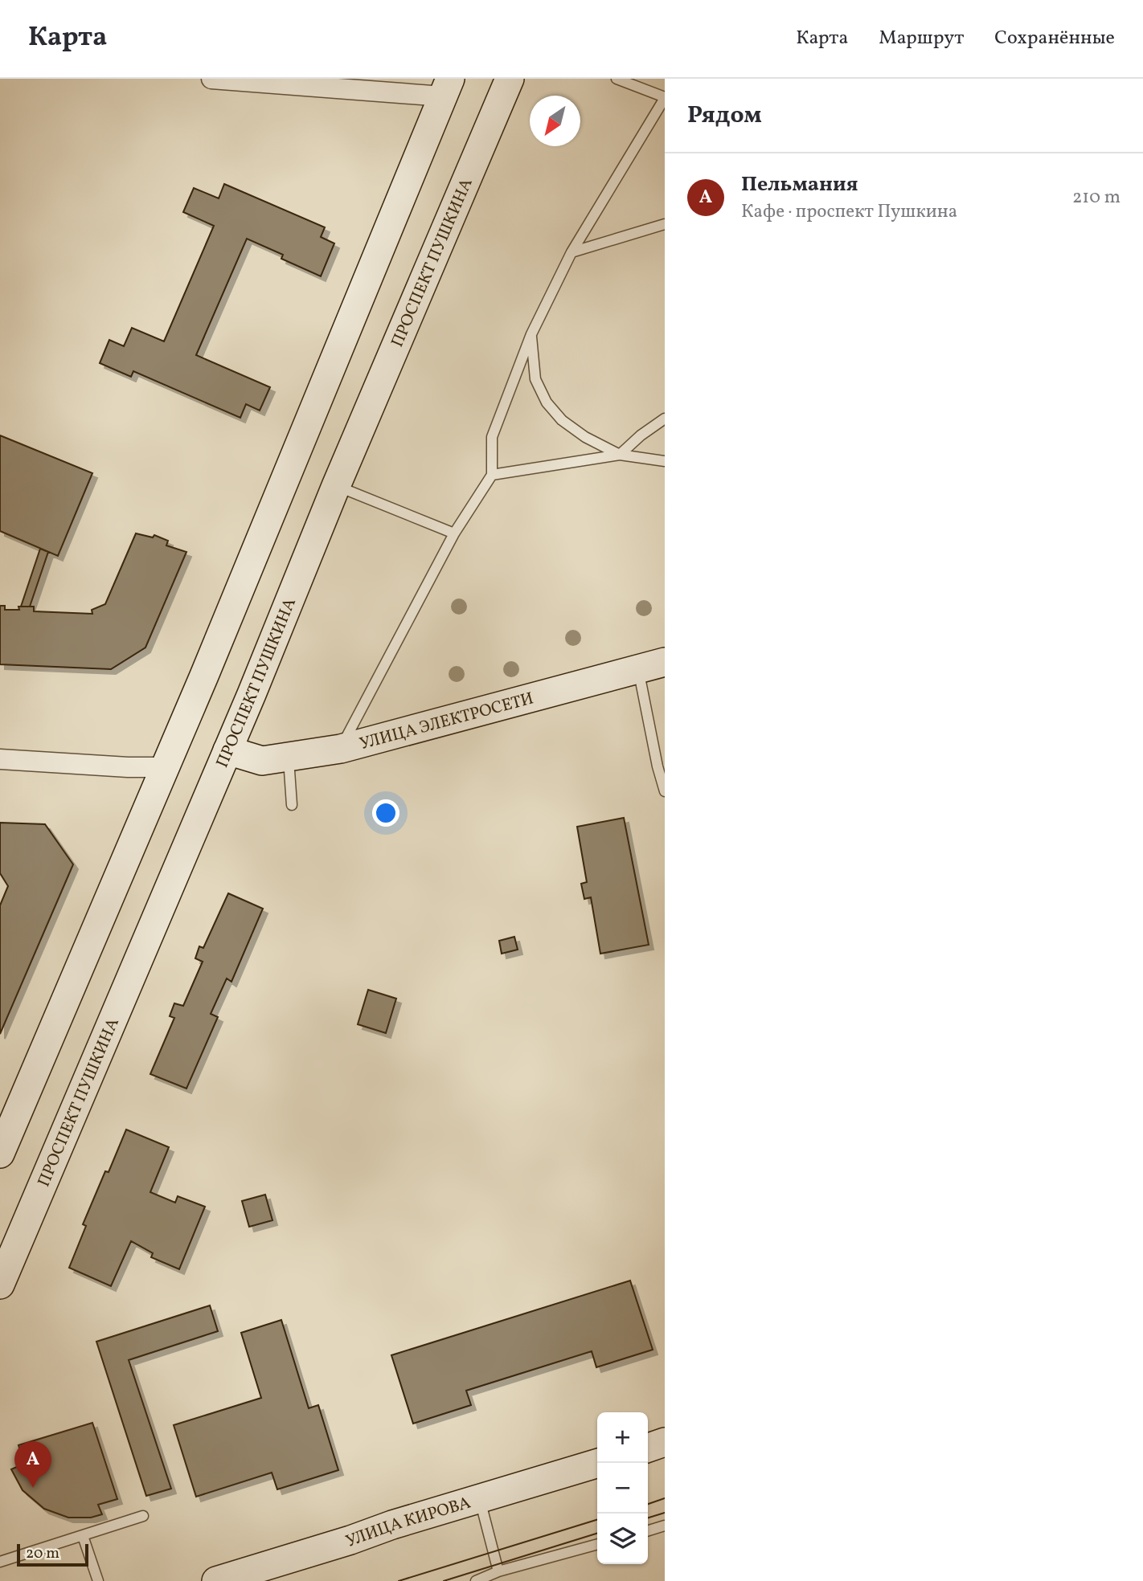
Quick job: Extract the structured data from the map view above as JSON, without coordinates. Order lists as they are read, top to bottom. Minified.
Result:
{"streets":{"main road":["ПРОСПЕКТ ПУШКИНА","УЛИЦА ЭЛЕКТРОСЕТИ","УЛИЦА КИРОВА"]},"crossings":[["ПРОСПЕКТ ПУШКИНА","УЛИЦА ЭЛЕКТРОСЕТИ"]],"scale_bar":"20 m","north":"bottom left","page":{"header":"Карта","nav":["Карта","Маршрут","Сохранённые"],"heading":"Рядом","list":[{"mark":"A","name":"Пельмания","note":"Кафе · проспект Пушкина","value":"210 m"}],"map_buttons":["+","−"],"pins":"A","scale":"20 m"}}
